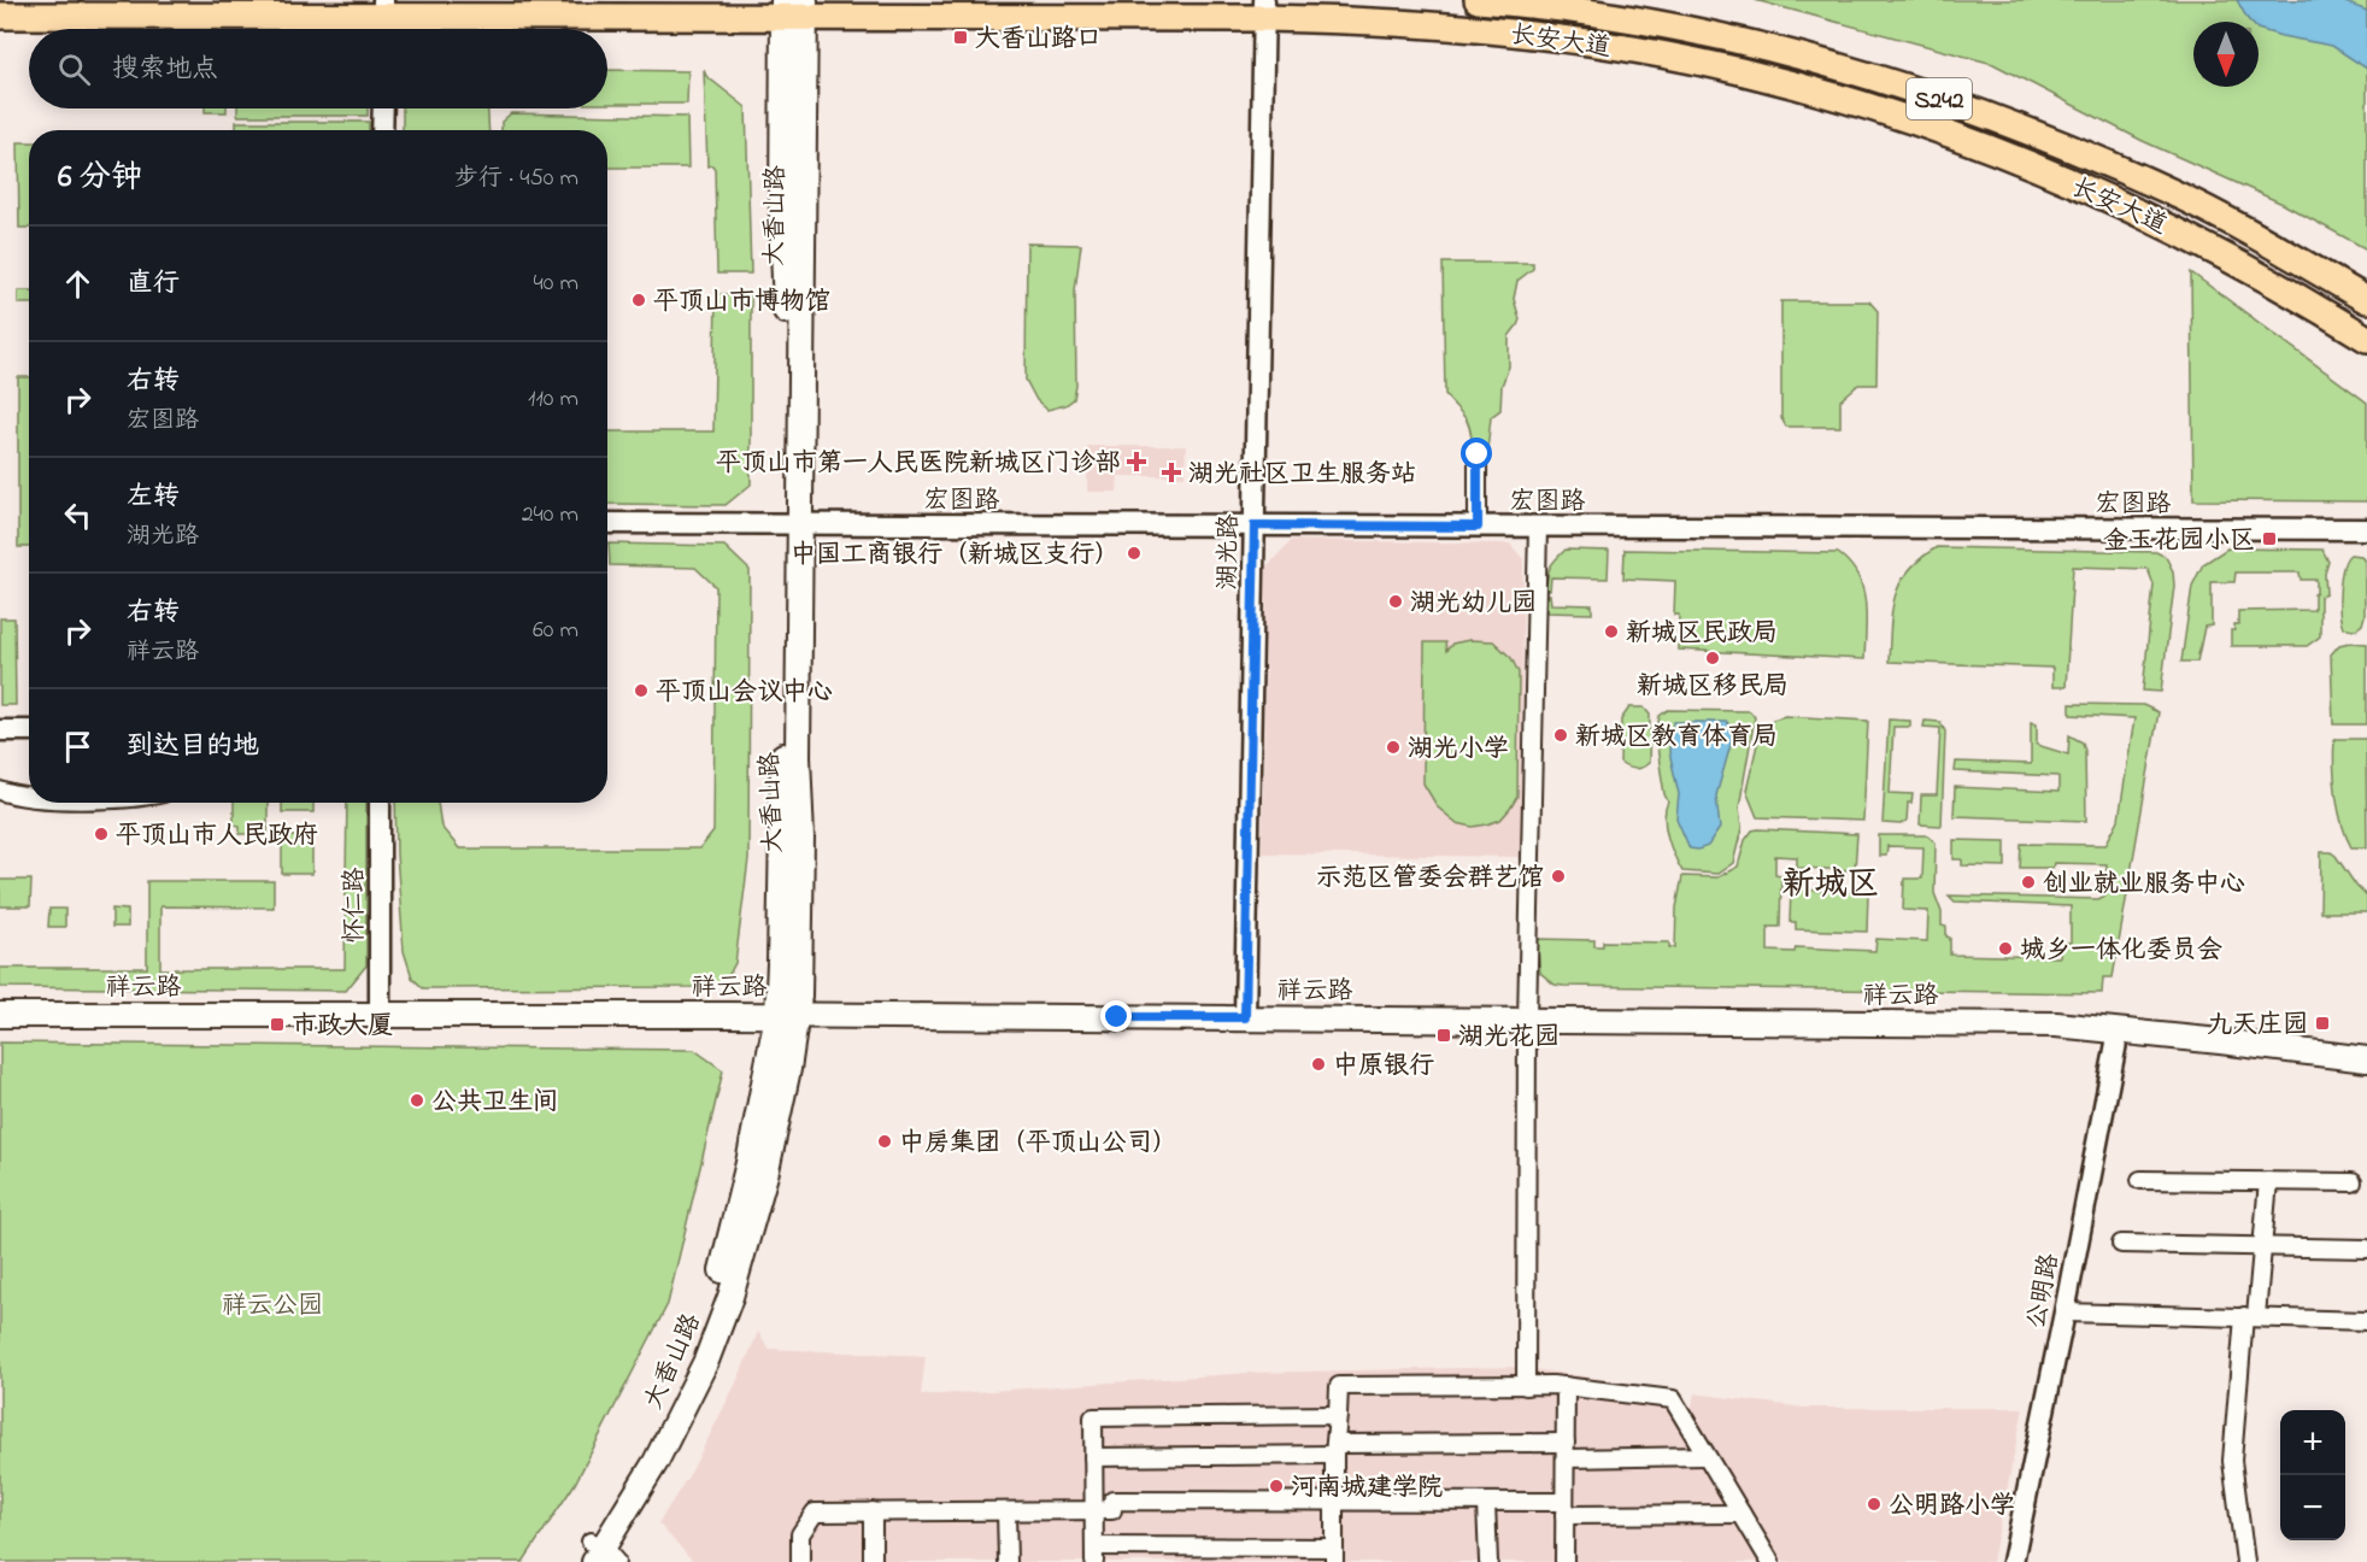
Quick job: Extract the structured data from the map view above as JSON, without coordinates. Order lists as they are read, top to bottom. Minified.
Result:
{"streets":{"main road":["长安大道","S242","大香山路","祥云路"],"street":["宏图路","湖光路","怀仁路","公明路"]},"crossings":[["长安大道","大香山路"],["长安大道","湖光路"],["大香山路","宏图路"],["大香山路","祥云路"],["宏图路","湖光路"],["湖光路","祥云路"],["怀仁路","祥云路"],["祥云路","公明路"]],"districts":["新城区"],"parks":["祥云公园"],"places":{"transit":["大香山路口","金玉花园小区","九天庄园","市政大厦","湖光花园"],"other":["平顶山市博物馆","中国工商银行（新城区支行）","湖光幼儿园","新城区民政局","新城区移民局","平顶山会议中心","新城区教育体育局","湖光小学","平顶山市人民政府","示范区管委会群艺馆","创业就业服务中心","城乡一体化委员会","中原银行","公共卫生间","中房集团（平顶山公司）","河南城建学院","公明路小学"],"health":["平顶山市第一人民医院新城区门诊部","湖光社区卫生服务站"]},"north":"bottom","page":{"search":"搜索地点","heading":["6 分钟","步行 · 450 m"],"list":[["直行","40 m"],["右转","宏图路","110 m"],["左转","湖光路","240 m"],["右转","祥云路","60 m"],"到达目的地"],"map_buttons":["+","−"]}}
